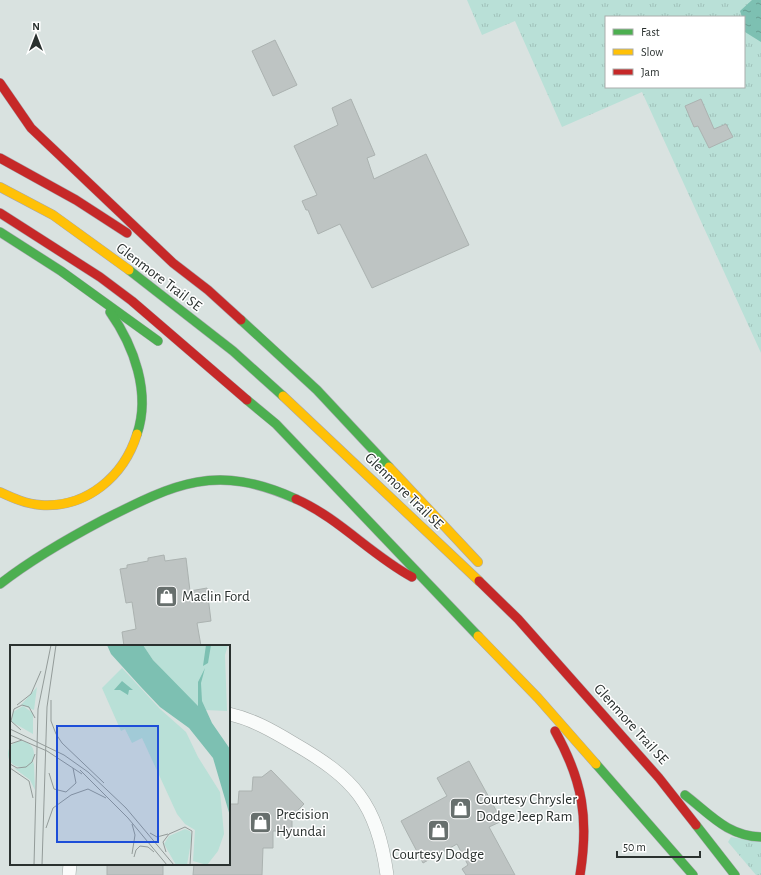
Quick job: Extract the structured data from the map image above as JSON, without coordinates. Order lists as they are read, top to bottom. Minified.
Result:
{"streets":{"highway":["Glenmore Trail SE"]},"places":{"shop":["Maclin Ford","Courtesy Chrysler Dodge Jeep Ram","Precision Hyundai","Courtesy Dodge"]},"legend":["Fast","Slow","Jam"],"scale_bar":"50 m","north":"top"}
